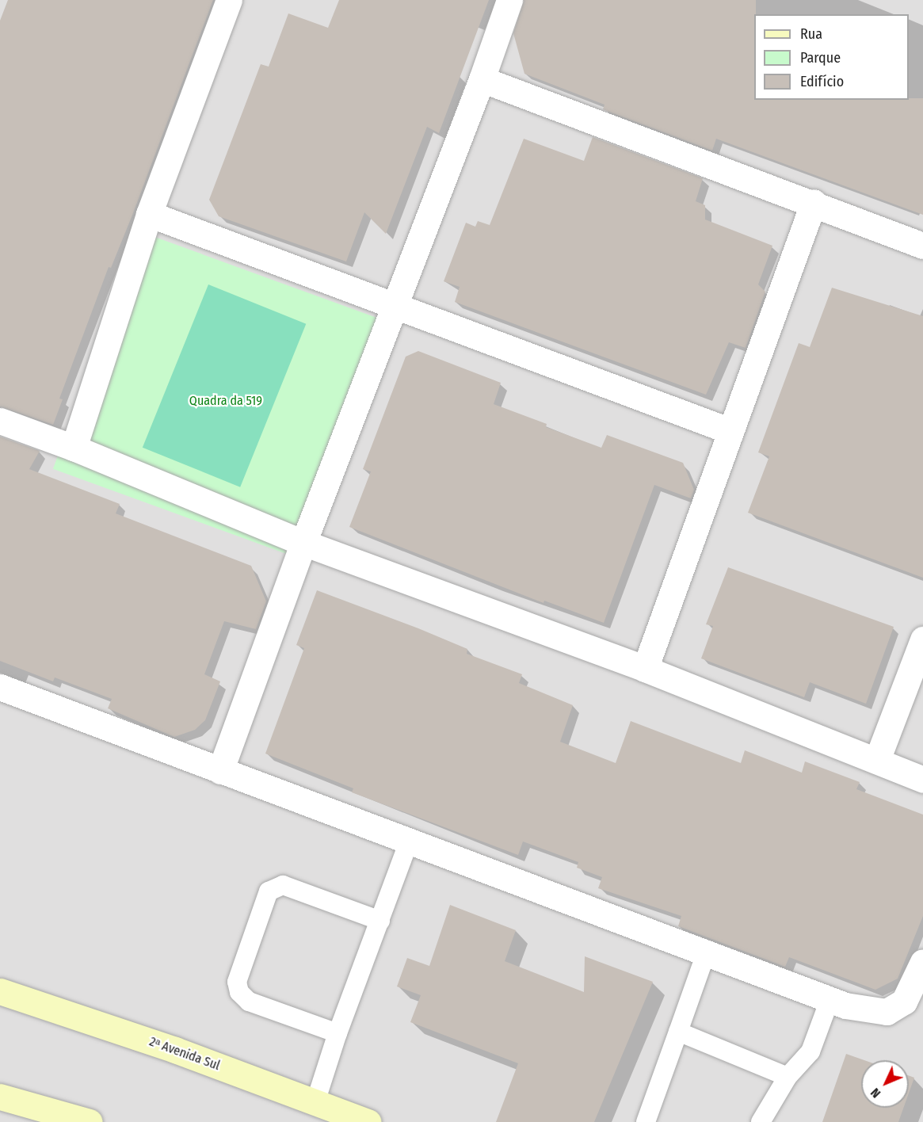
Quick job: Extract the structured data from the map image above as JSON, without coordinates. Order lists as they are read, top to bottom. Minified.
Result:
{"streets":{"street":["2ᵃ Avenida Sul"]},"parks":["Quadra da 519"],"legend":["Rua","Parque","Edifício"],"north":"bottom left"}
